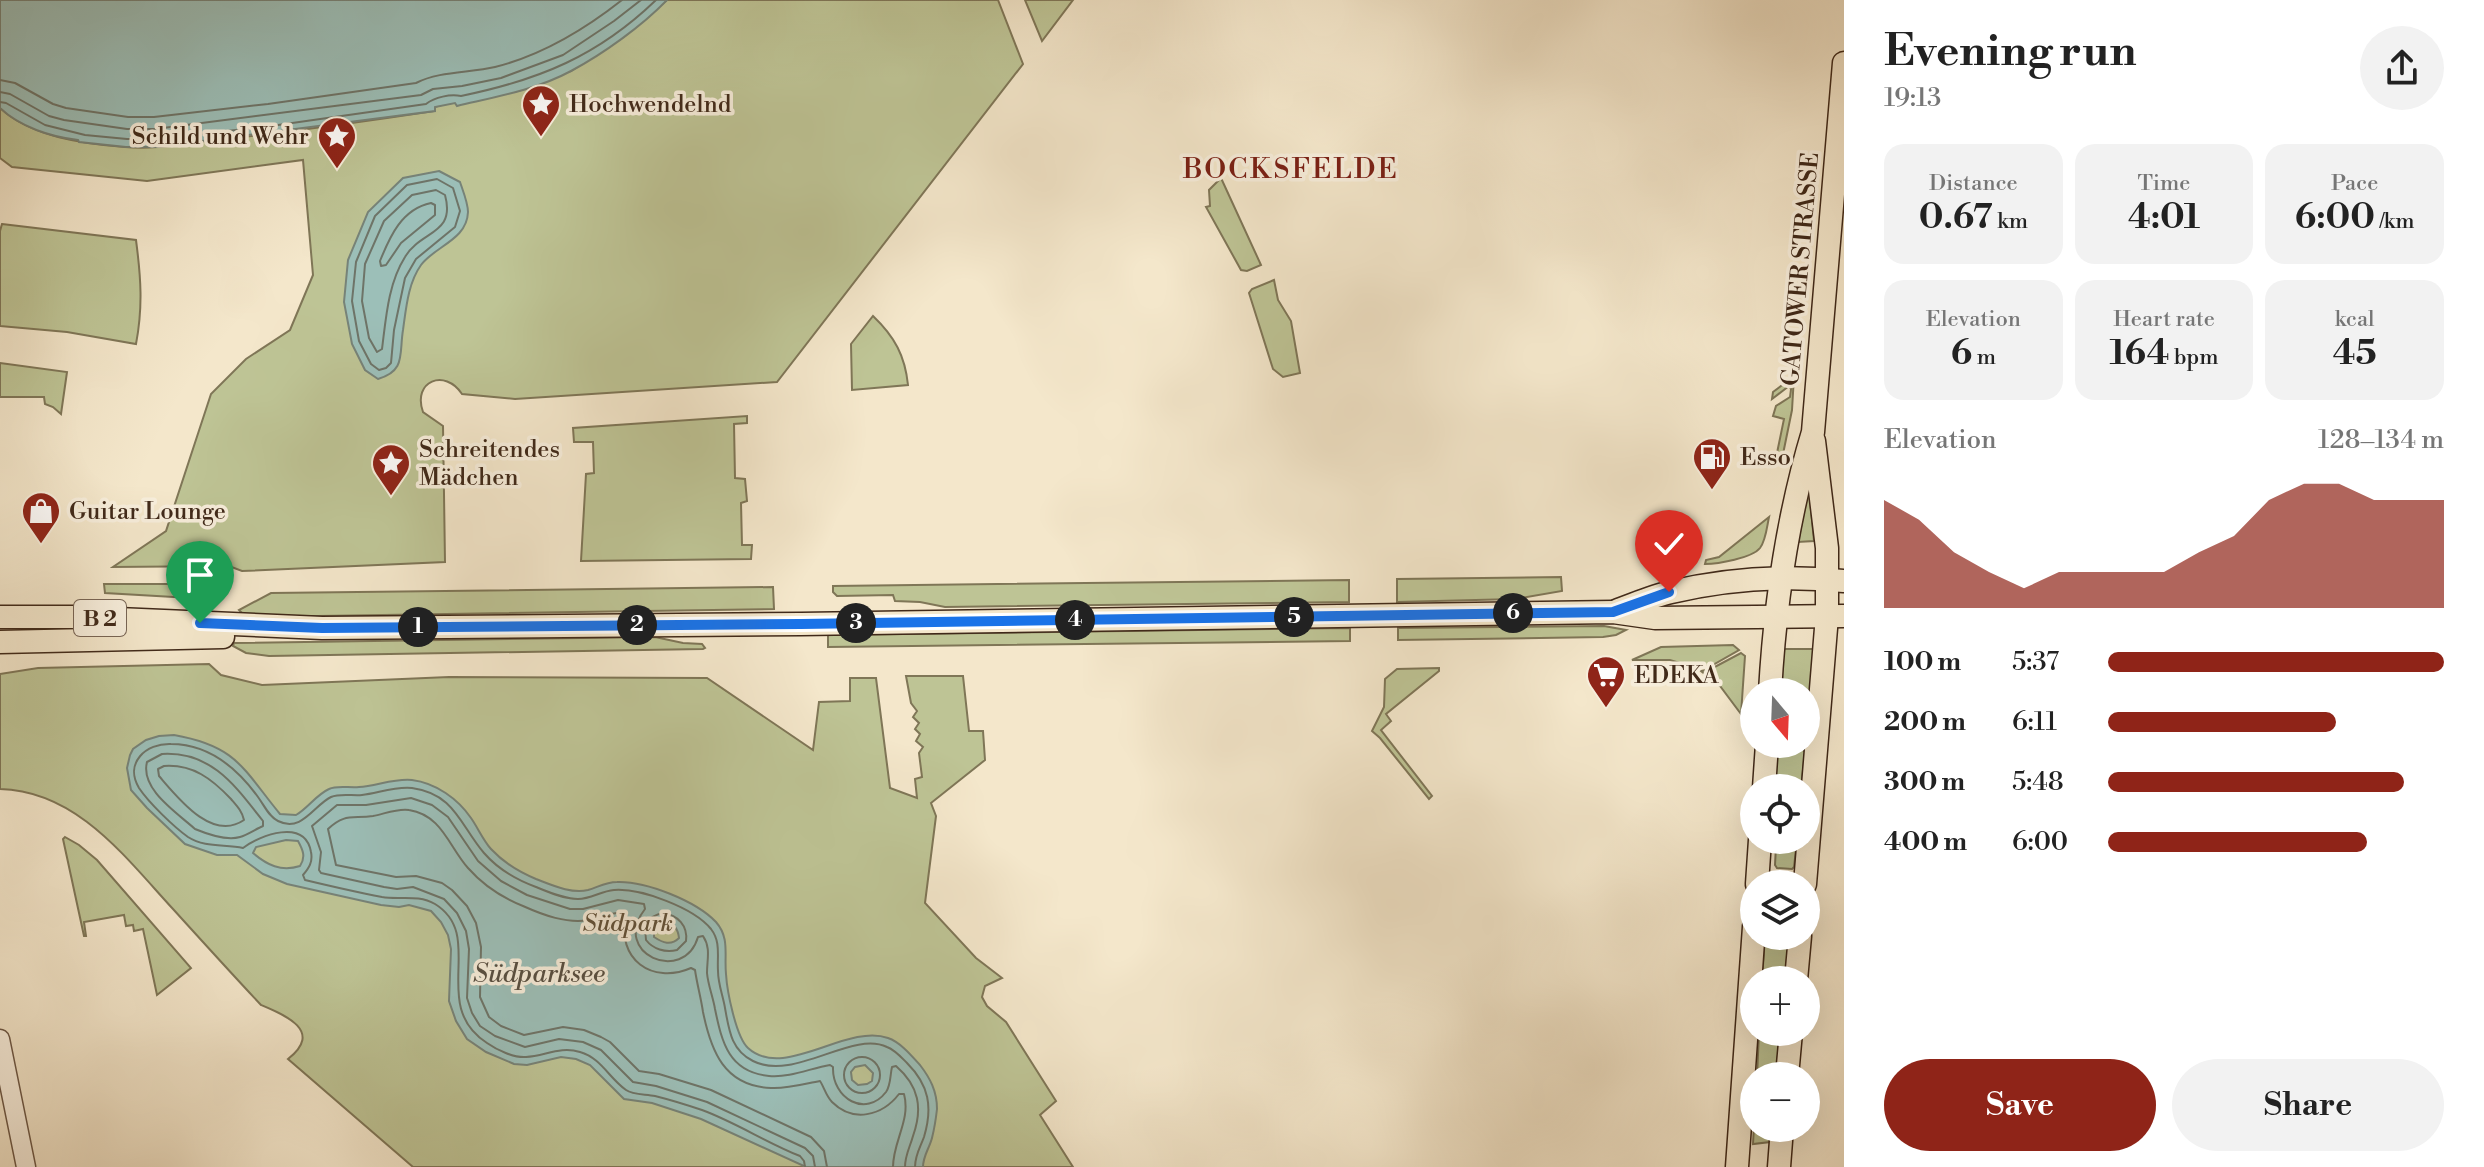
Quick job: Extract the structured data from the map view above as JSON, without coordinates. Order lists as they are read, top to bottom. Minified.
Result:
{"streets":{"main road":["GATOWER STRASSE","B 2"]},"crossings":[["GATOWER STRASSE","B 2"]],"districts":["BOCKSFELDE"],"water":["Südparksee"],"parks":["Südpark"],"places":{"place":["Hochwendelnd","Schild und Wehr","Schreitendes Mädchen"],"fuel station":["Esso"],"shop":["Guitar Lounge"],"supermarket":["EDEKA"]},"north":"bottom","page":{"heading":["Evening run","19:13"],"stats":[["Distance","0.67 km"],["Time","4:01"],["Pace","6:00 /km"],["Elevation","6 m"],["Heart rate","164 bpm"],["kcal","45"]],"chart":["Elevation","128–134 m"],"pins":["6","5","4","3","2","1"],"list":[{"name":"100 m","note":"5:37"},{"name":"200 m","note":"6:11"},{"name":"300 m","note":"5:48"},{"name":"400 m","note":"6:00"}],"map_buttons":["+","−"],"buttons":["Save","Share"]}}
